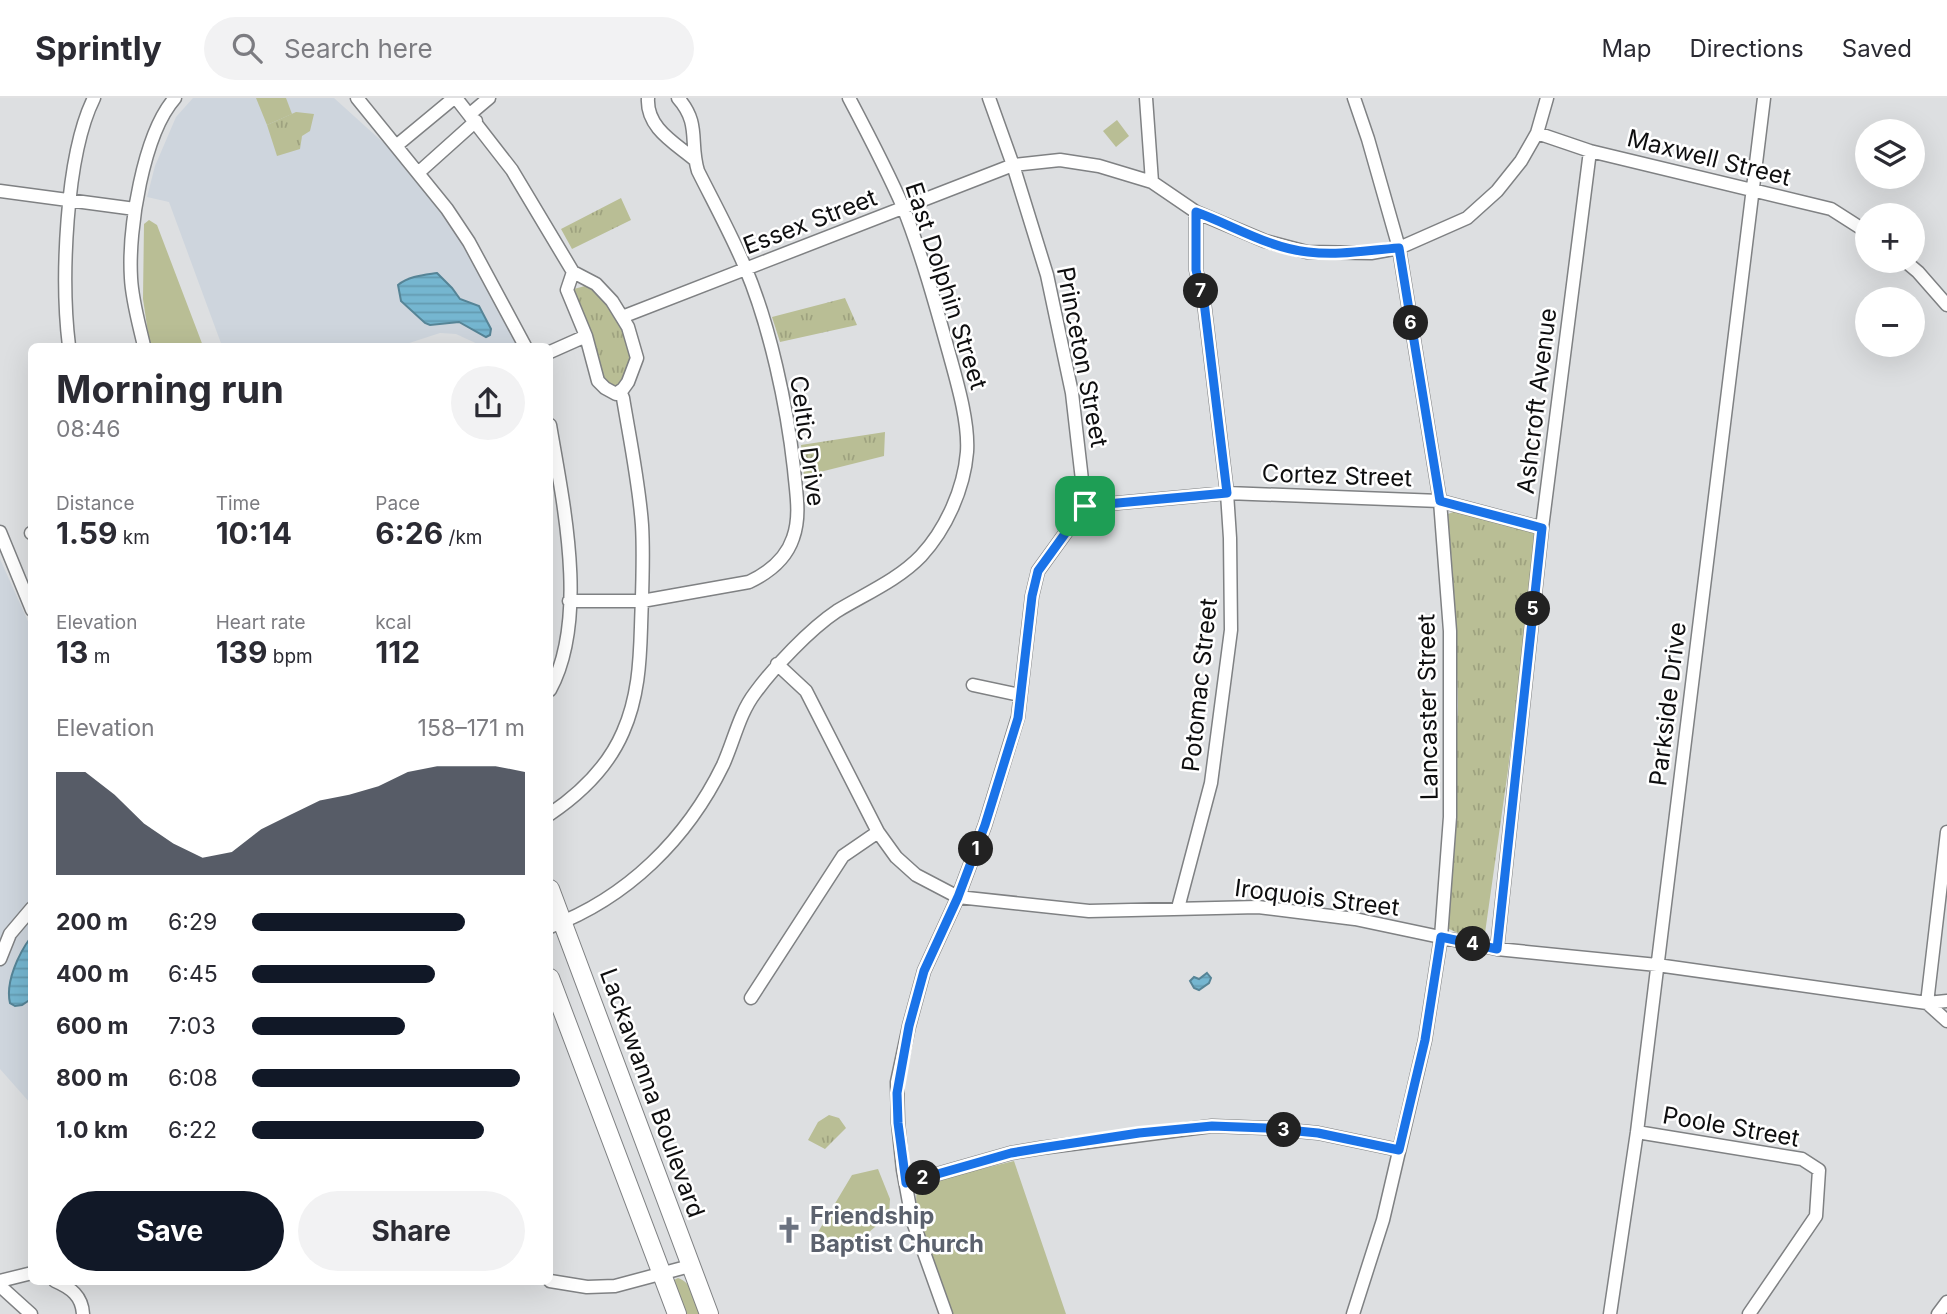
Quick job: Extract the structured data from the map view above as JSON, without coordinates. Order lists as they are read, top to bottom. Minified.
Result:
{"streets":{"street":["Maxwell Street","Essex Street","East Dolphin Street","Princeton Street","Ashcroft Avenue","Celtic Drive","Cortez Street","Potomac Street","Parkside Drive","Lancaster Street","Iroquois Street","Lackawanna Boulevard","Poole Street"]},"crossings":[["Maxwell Street","Essex Street"],["Maxwell Street","Ashcroft Avenue"],["Maxwell Street","Parkside Drive"],["Essex Street","East Dolphin Street"],["Essex Street","Princeton Street"],["Essex Street","Celtic Drive"],["Essex Street","Potomac Street"],["Essex Street","Lancaster Street"],["East Dolphin Street","Iroquois Street"],["East Dolphin Street","Lackawanna Boulevard"],["Princeton Street","Cortez Street"],["Ashcroft Avenue","Cortez Street"],["Ashcroft Avenue","Iroquois Street"],["Cortez Street","Potomac Street"],["Cortez Street","Lancaster Street"],["Potomac Street","Iroquois Street"],["Parkside Drive","Iroquois Street"],["Parkside Drive","Poole Street"],["Lancaster Street","Iroquois Street"]],"places":{"church":["Friendship Baptist Church"]},"page":{"header":"Sprintly","search":"Search here","nav":["Map","Directions","Saved"],"map_buttons":["+","−"],"pins":["7","6","5","1","4","3","2"],"heading":["Morning run","08:46"],"stats":[["Distance","1.59 km"],["Time","10:14"],["Pace","6:26 /km"],["Elevation","13 m"],["Heart rate","139 bpm"],["kcal","112"]],"chart":["Elevation","158–171 m"],"list":[{"name":"200 m","note":"6:29"},{"name":"400 m","note":"6:45"},{"name":"600 m","note":"7:03"},{"name":"800 m","note":"6:08"},{"name":"1.0 km","note":"6:22"}],"buttons":["Save","Share"]}}
